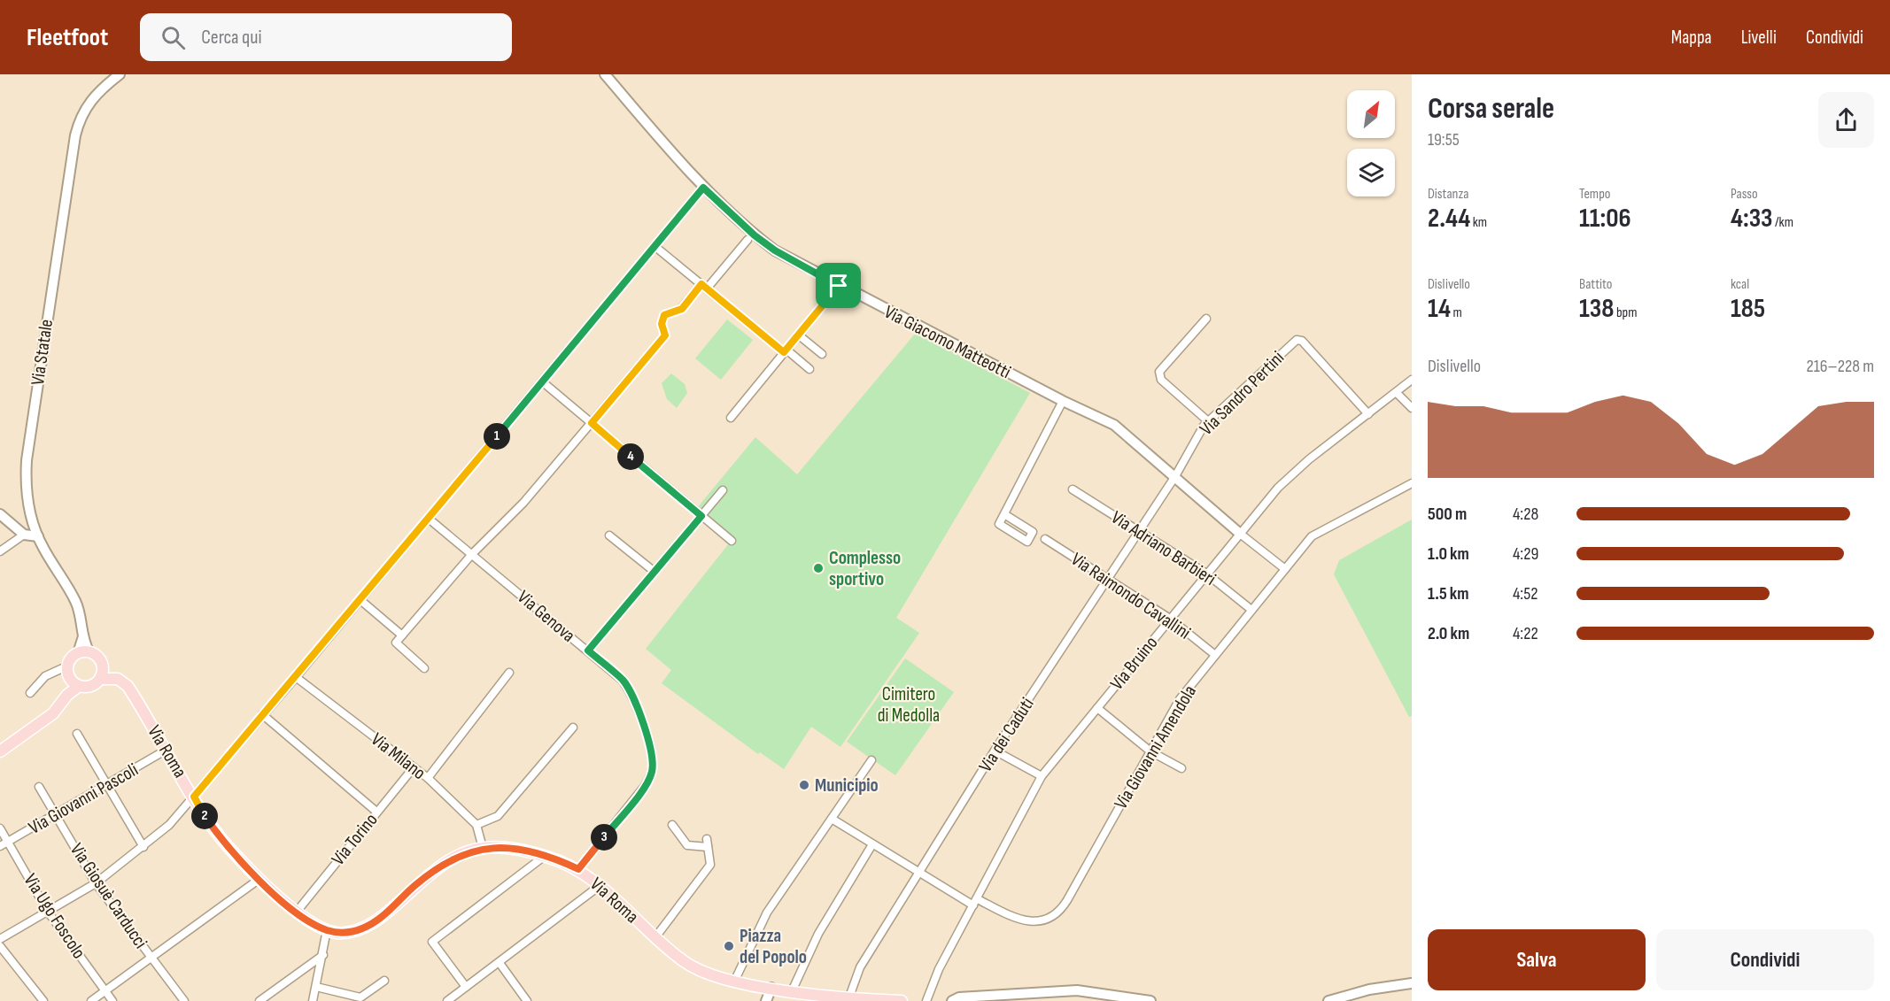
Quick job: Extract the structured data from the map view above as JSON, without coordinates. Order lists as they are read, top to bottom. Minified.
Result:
{"streets":{"main road":["Via Roma"],"street":["Via Giacomo Matteotti","Via Statale","Via Sandro Pertini","Via Adriano Barbieri","Via Raimondo Cavallini","Via Genova","Via Bruino","Via dei Caduti","Via Giovanni Amendola","Via Milano","Via Giovanni Pascoli","Via Torino","Via Giosuè Carducci","Via Ugo Foscolo"]},"crossings":[["Via Giacomo Matteotti","Via Sandro Pertini"],["Via Giacomo Matteotti","Via Bruino"],["Via Giacomo Matteotti","Via dei Caduti"],["Via Giacomo Matteotti","Via Giovanni Amendola"],["Via Statale","Via Roma"],["Via Sandro Pertini","Via Bruino"],["Via Sandro Pertini","Via dei Caduti"],["Via Adriano Barbieri","Via Bruino"],["Via Adriano Barbieri","Via dei Caduti"],["Via Adriano Barbieri","Via Giovanni Amendola"],["Via Raimondo Cavallini","Via Bruino"],["Via Raimondo Cavallini","Via dei Caduti"],["Via Raimondo Cavallini","Via Giovanni Amendola"],["Via Genova","Via Roma"],["Via Bruino","Via Giovanni Amendola"],["Via dei Caduti","Via Roma"],["Via Roma","Via Giovanni Pascoli"],["Via Roma","Via Torino"],["Via Milano","Via Torino"],["Via Giovanni Pascoli","Via Giosuè Carducci"],["Via Giovanni Pascoli","Via Ugo Foscolo"]],"parks":["Cimitero di Medolla"],"places":["Complesso sportivo","Municipio","Piazza del Popolo"],"north":"top right","page":{"header":"Fleetfoot","search":"Cerca qui","nav":["Mappa","Livelli","Condividi"],"heading":["Corsa serale","19:55"],"stats":[["Distanza","2.44 km"],["Tempo","11:06"],["Passo","4:33 /km"],["Dislivello","14 m"],["Battito","138 bpm"],["kcal","185"]],"chart":["Dislivello","216–228 m"],"pins":["1","4","2","3"],"list":[{"name":"500 m","note":"4:28"},{"name":"1.0 km","note":"4:29"},{"name":"1.5 km","note":"4:52"},{"name":"2.0 km","note":"4:22"}],"buttons":["Salva","Condividi"]}}
